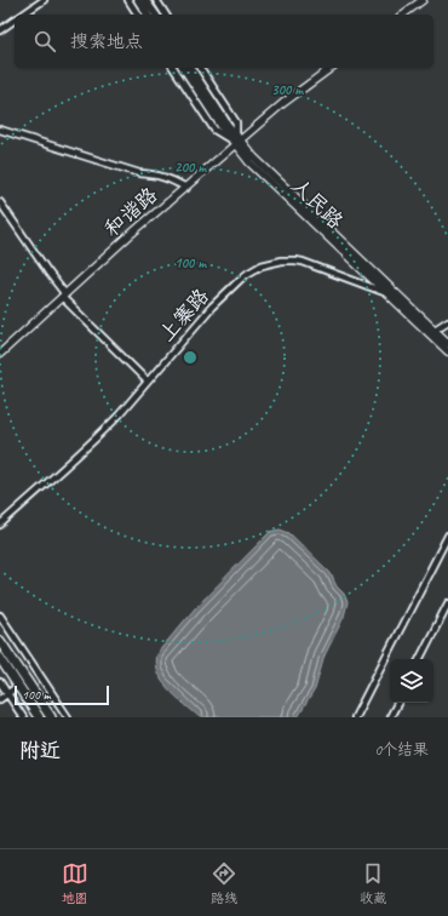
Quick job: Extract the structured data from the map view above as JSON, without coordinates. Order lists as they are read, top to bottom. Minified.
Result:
{"streets":{"street":["人民路","和谐路","上寨路"]},"crossings":[["人民路","和谐路"],["人民路","上寨路"]],"scale_bar":"100 m","page":{"search":"搜索地点","scale":"100 m","heading":["附近","0个结果"],"nav":["地图","路线","收藏"]},"rings":["300 m","200 m","100 m"]}
